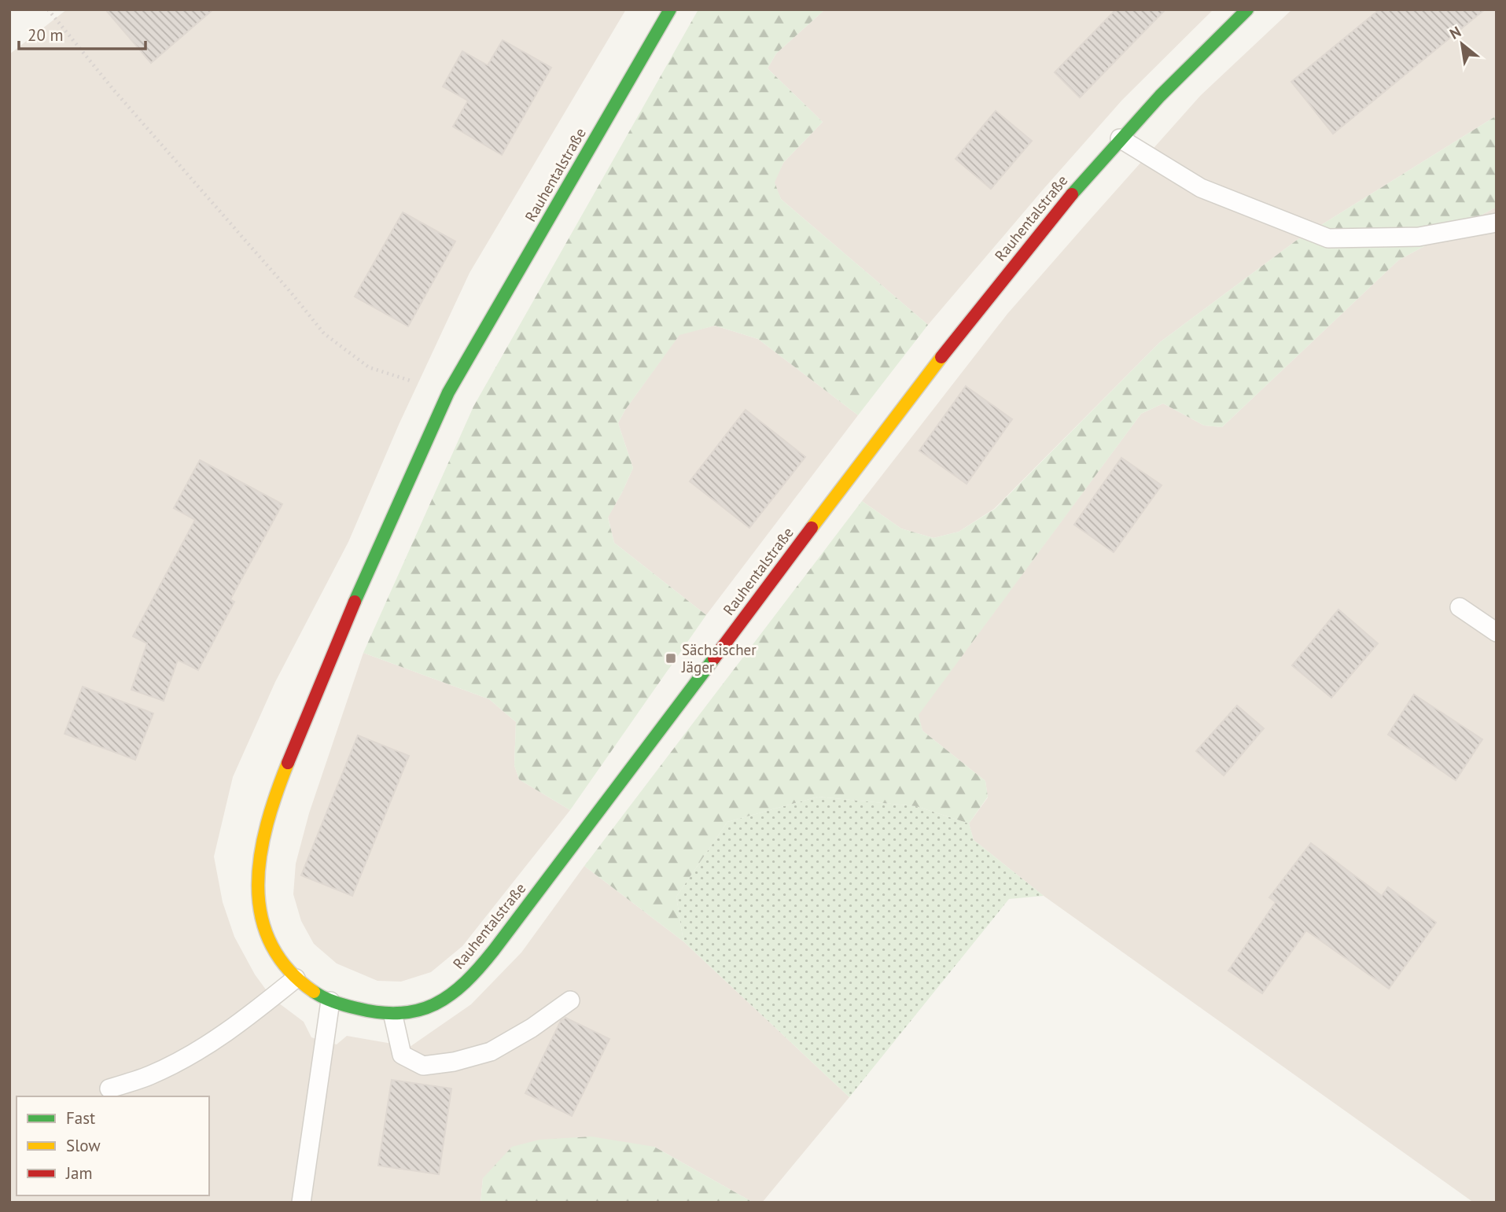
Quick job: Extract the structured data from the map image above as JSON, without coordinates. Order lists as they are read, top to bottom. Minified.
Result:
{"streets":{"street":["Rauhentalstraße"]},"places":{"transit":["Sächsischer Jäger"]},"legend":["Fast","Slow","Jam"],"scale_bar":"20 m","north":"top left"}
